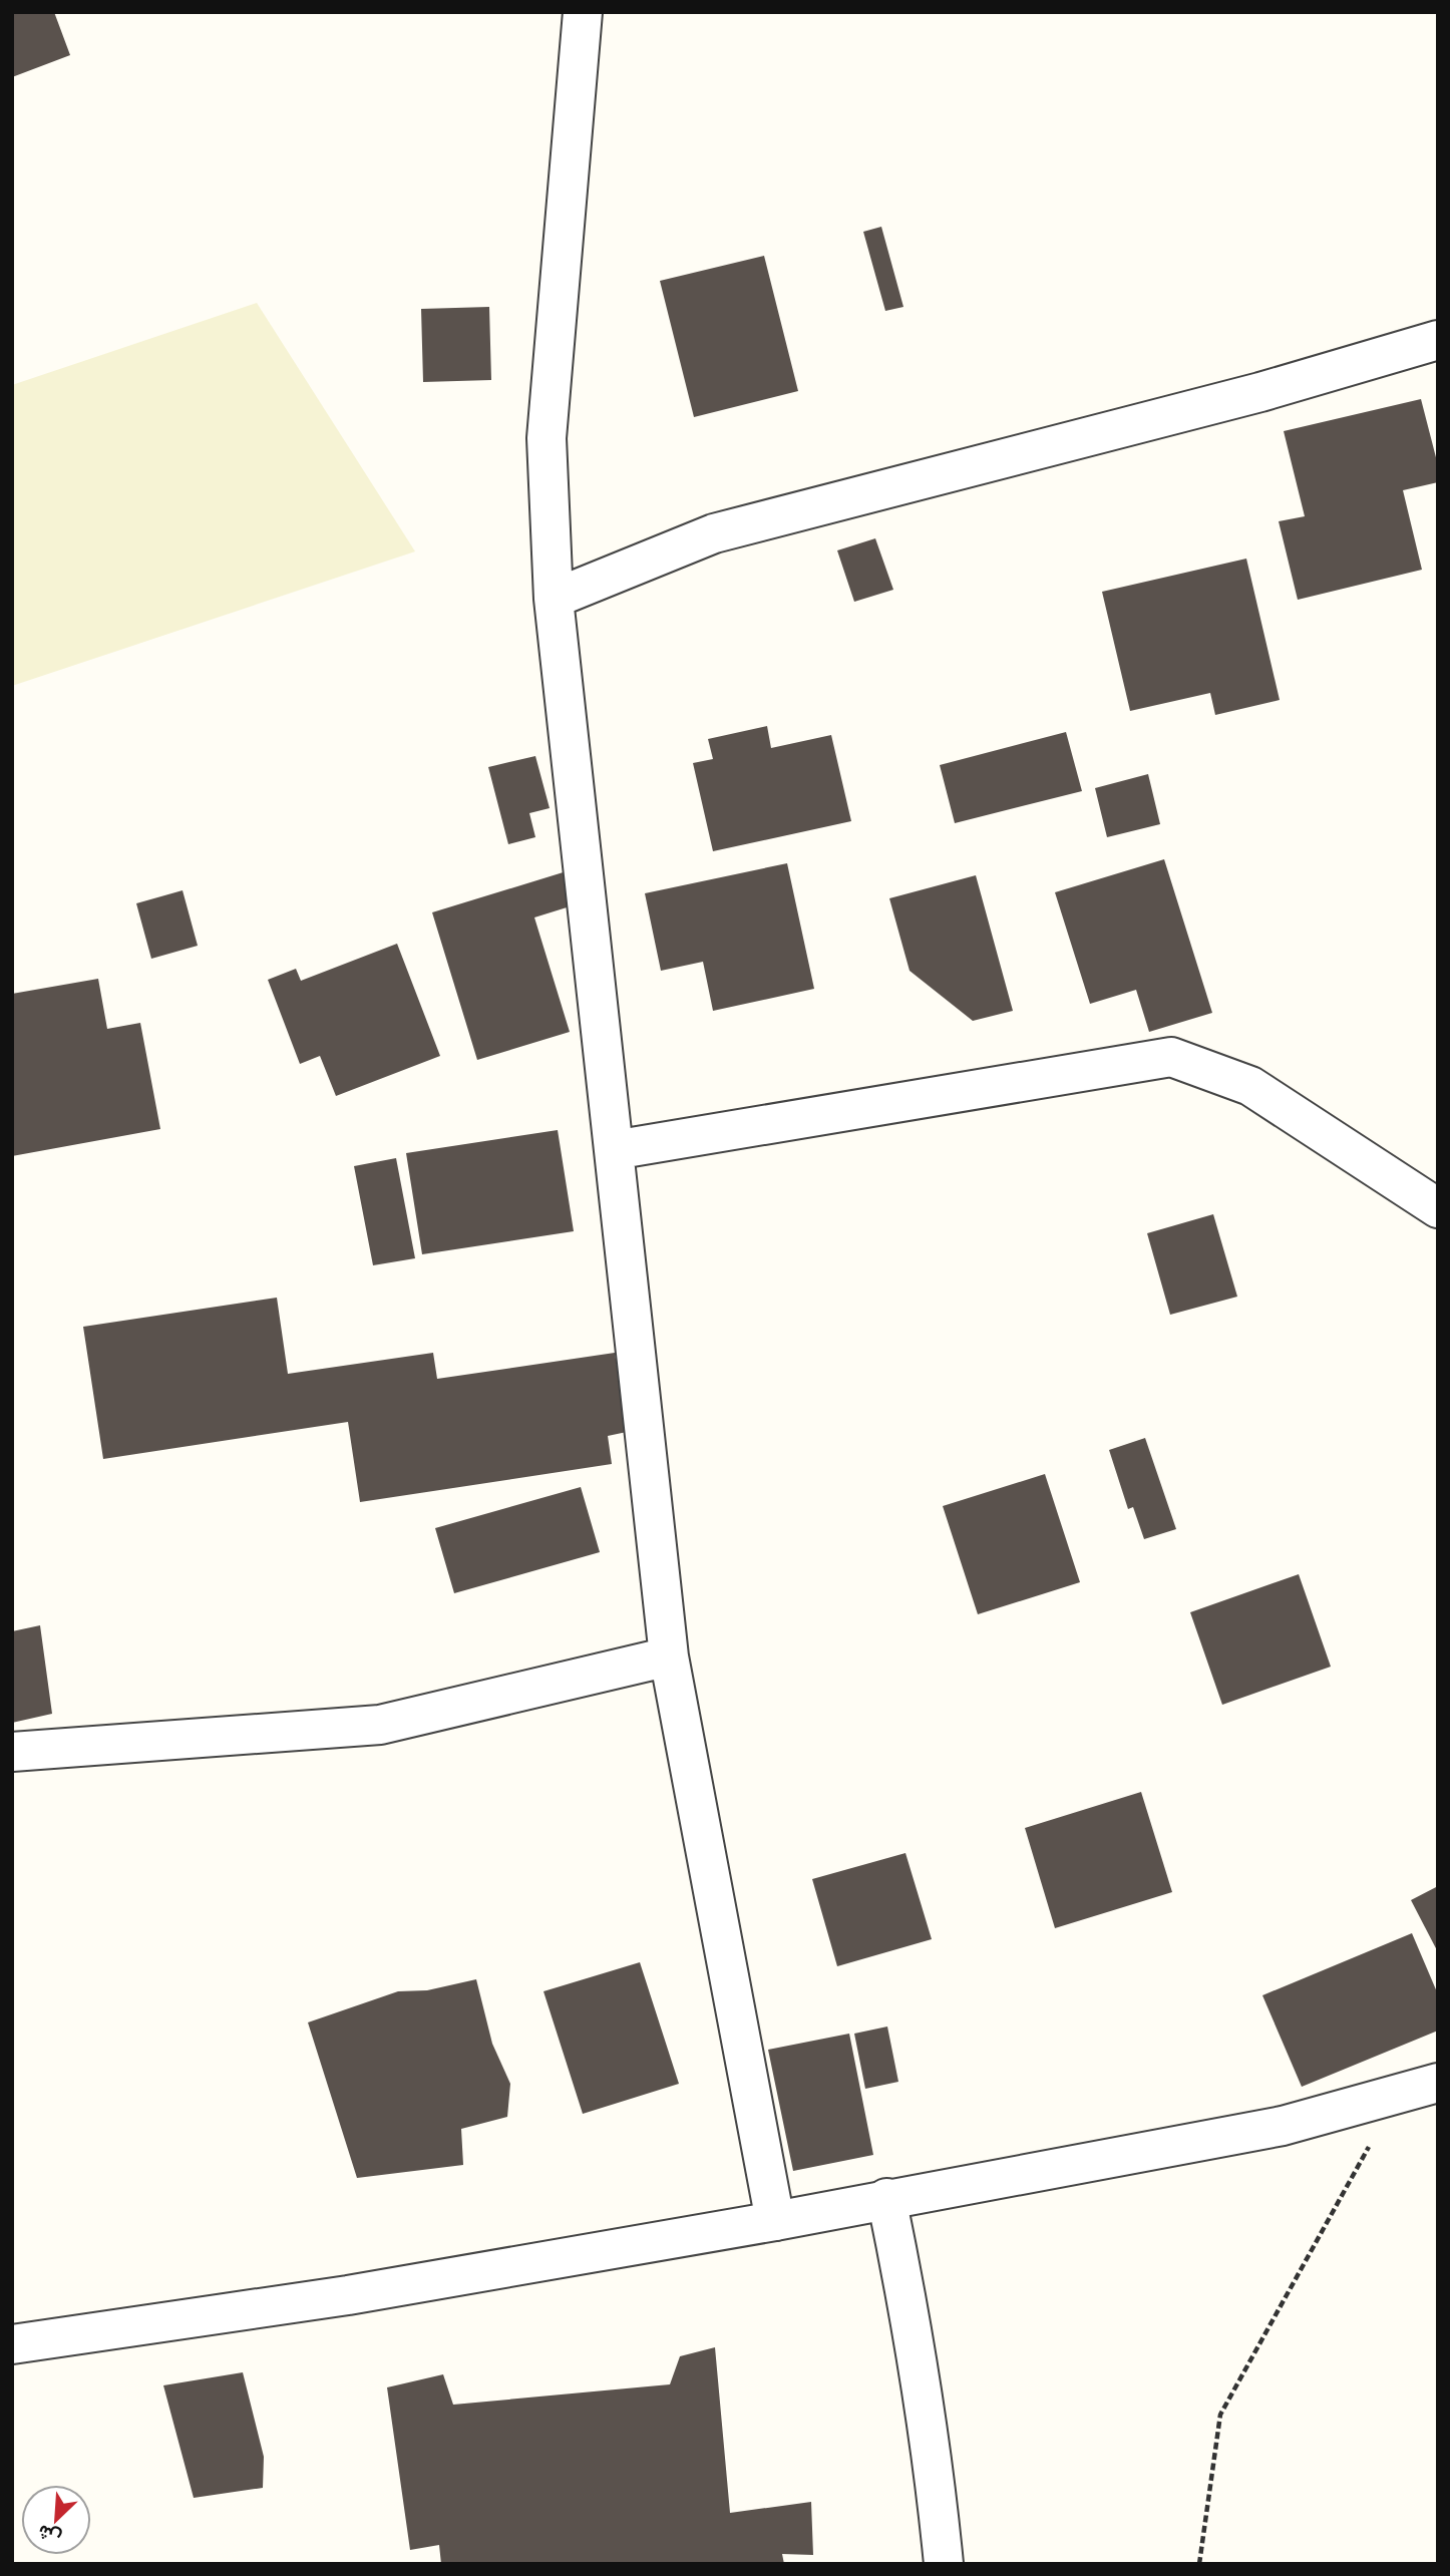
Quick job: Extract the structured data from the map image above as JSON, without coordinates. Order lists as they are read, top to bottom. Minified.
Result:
{"north":"bottom left"}
